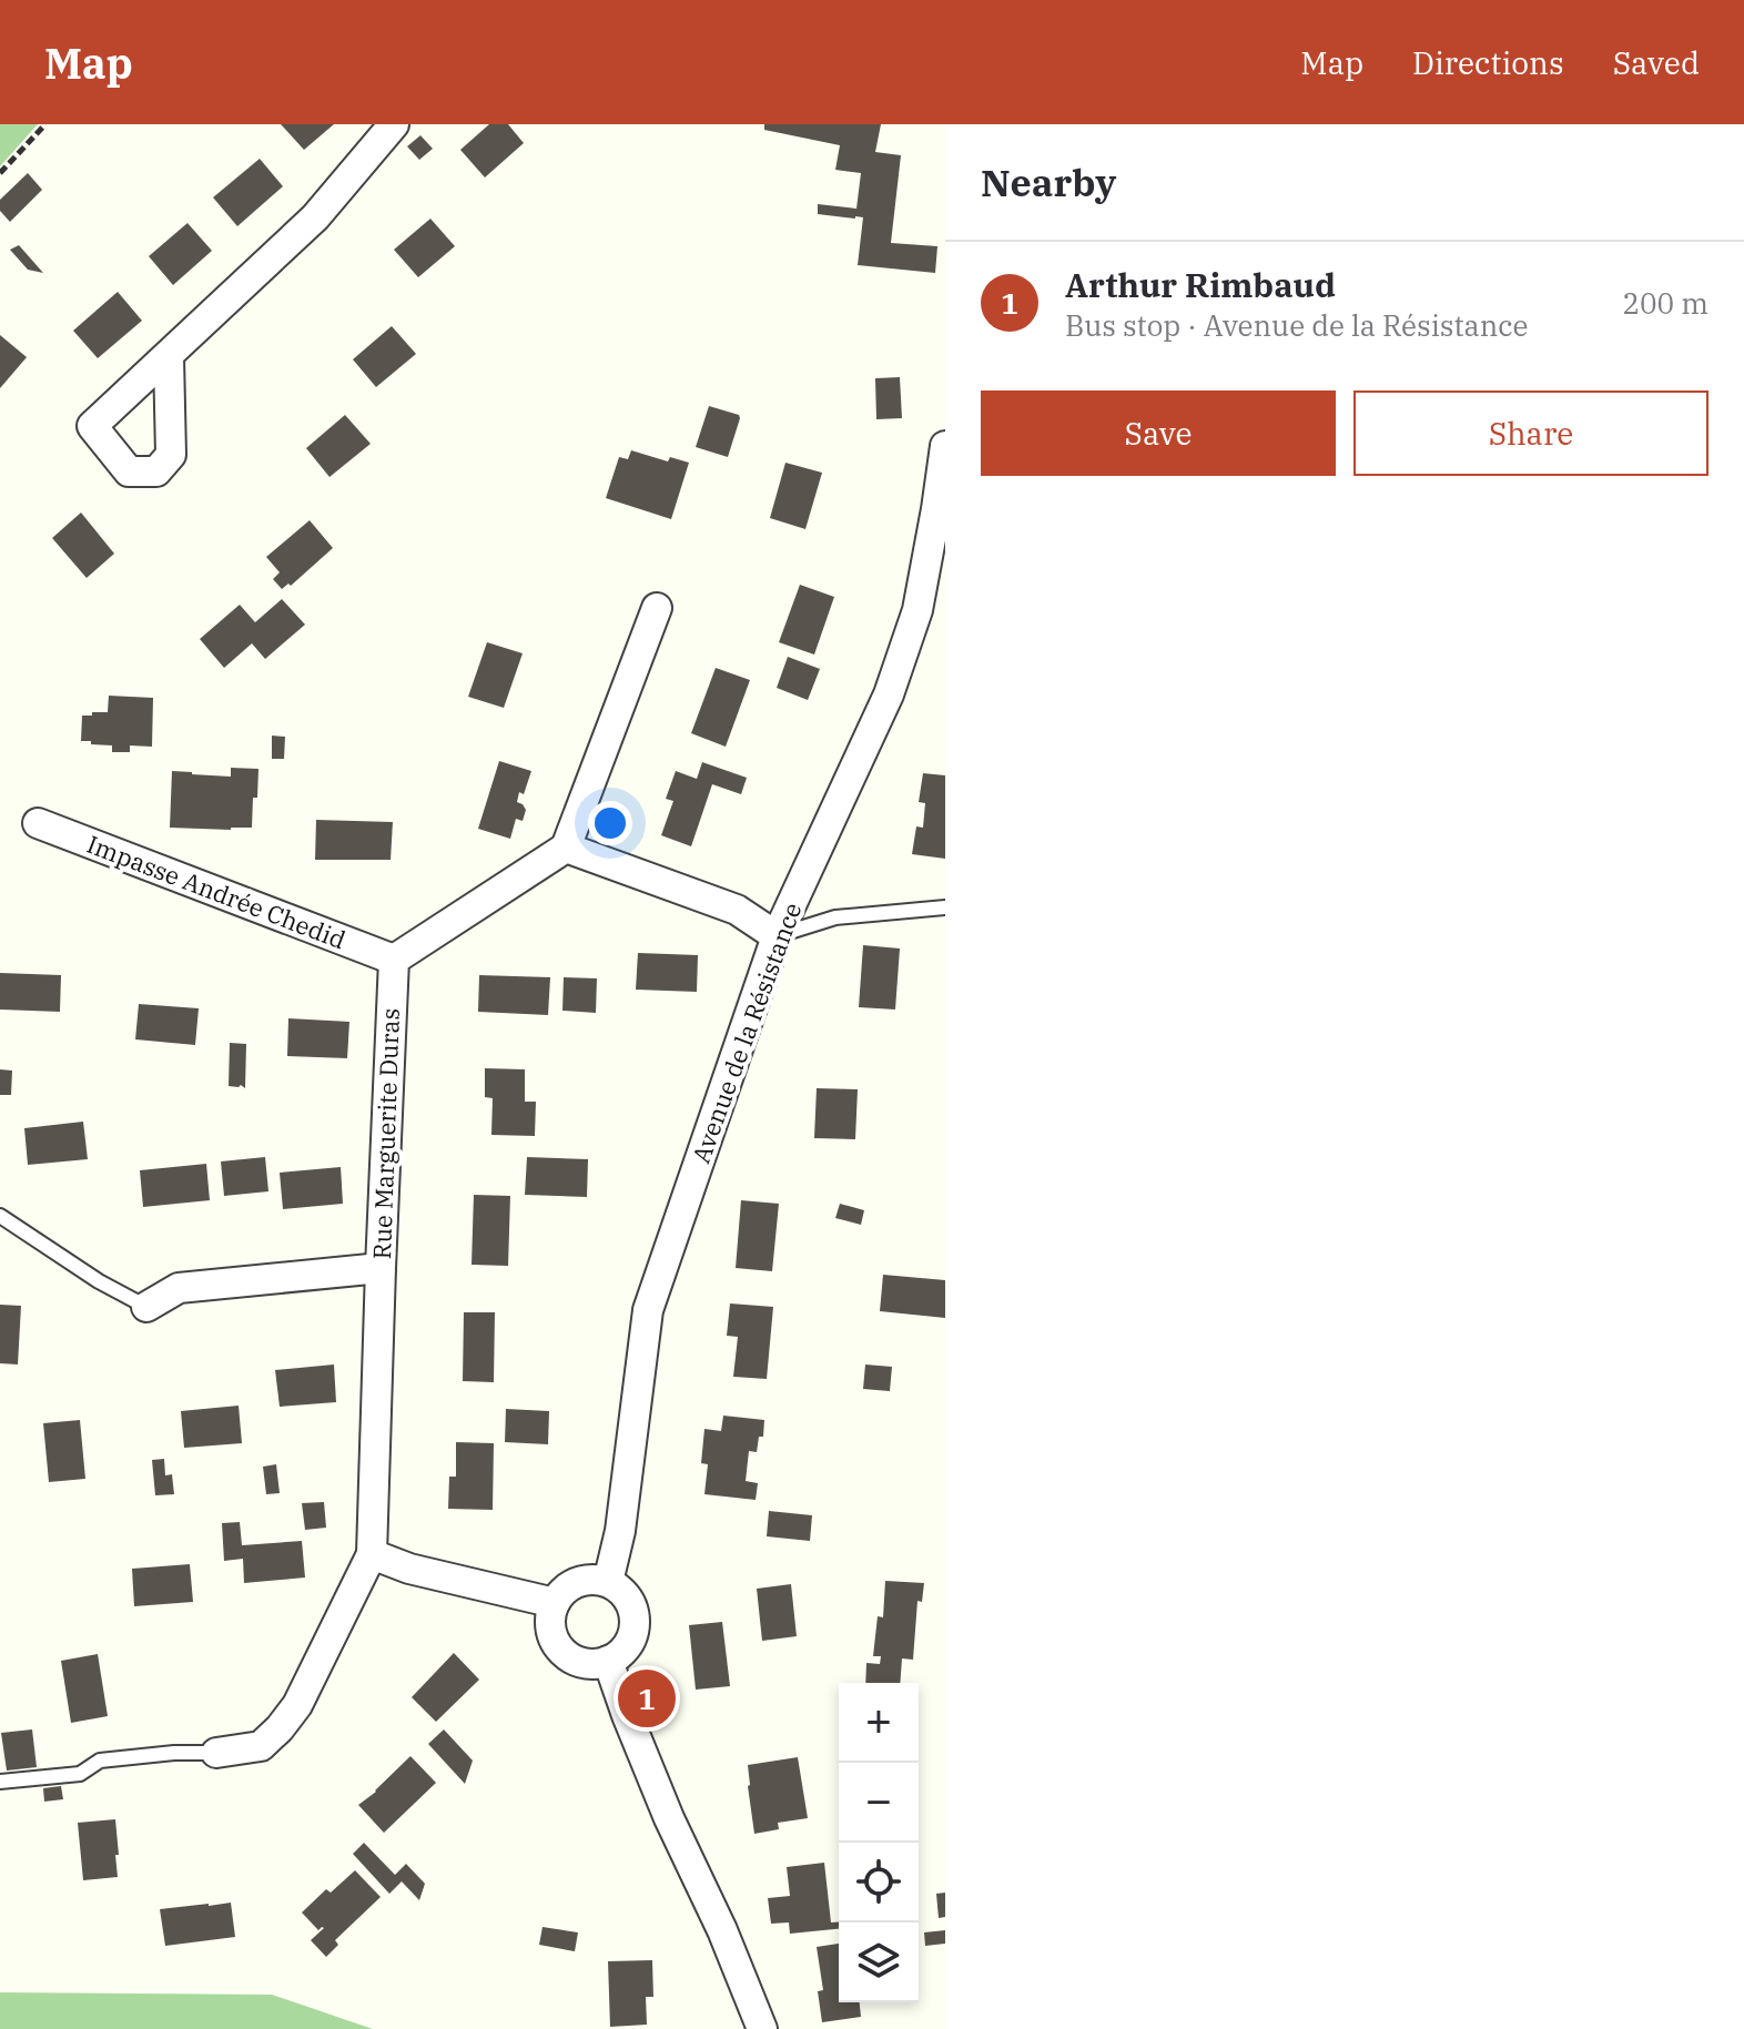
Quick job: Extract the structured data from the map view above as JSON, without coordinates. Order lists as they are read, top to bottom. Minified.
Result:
{"streets":{"street":["Impasse Andrée Chedid","Avenue de la Résistance","Rue Marguerite Duras"]},"crossings":[["Impasse Andrée Chedid","Rue Marguerite Duras"]],"page":{"header":"Map","nav":["Map","Directions","Saved"],"heading":"Nearby","list":[{"mark":"1","name":"Arthur Rimbaud","note":"Bus stop · Avenue de la Résistance","value":"200 m"}],"buttons":["Save","Share"],"pins":"1","map_buttons":["+","−"]}}
